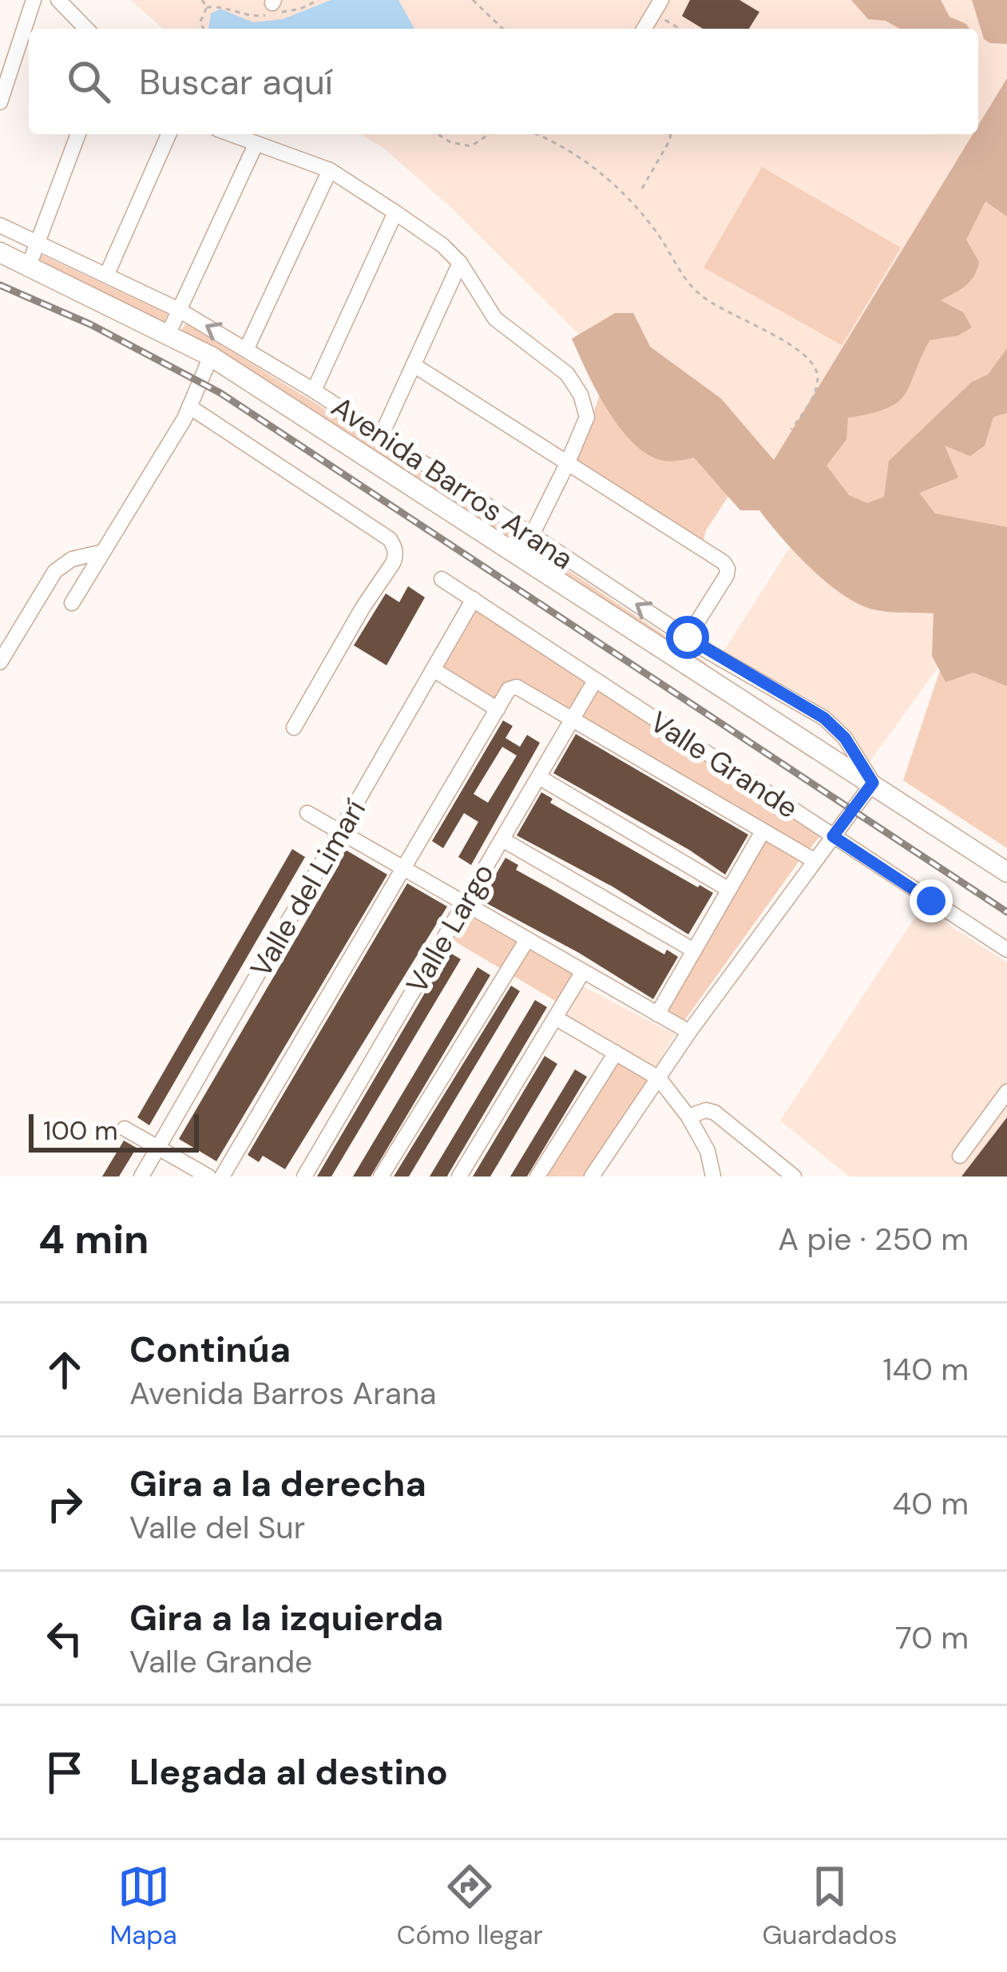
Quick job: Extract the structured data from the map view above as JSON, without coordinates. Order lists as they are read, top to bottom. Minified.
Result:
{"streets":{"main road":["Avenida Barros Arana"],"street":["Valle Grande","Valle del Limarí","Valle Largo"]},"crossings":[["Valle Grande","Valle del Limarí"],["Valle Grande","Valle Largo"]],"scale_bar":"100 m","page":{"search":"Buscar aquí","scale":"100 m","heading":["4 min","A pie · 250 m"],"list":[["Continúa","Avenida Barros Arana","140 m"],["Gira a la derecha","Valle del Sur","40 m"],["Gira a la izquierda","Valle Grande","70 m"],"Llegada al destino"],"nav":["Mapa","Cómo llegar","Guardados"]}}
